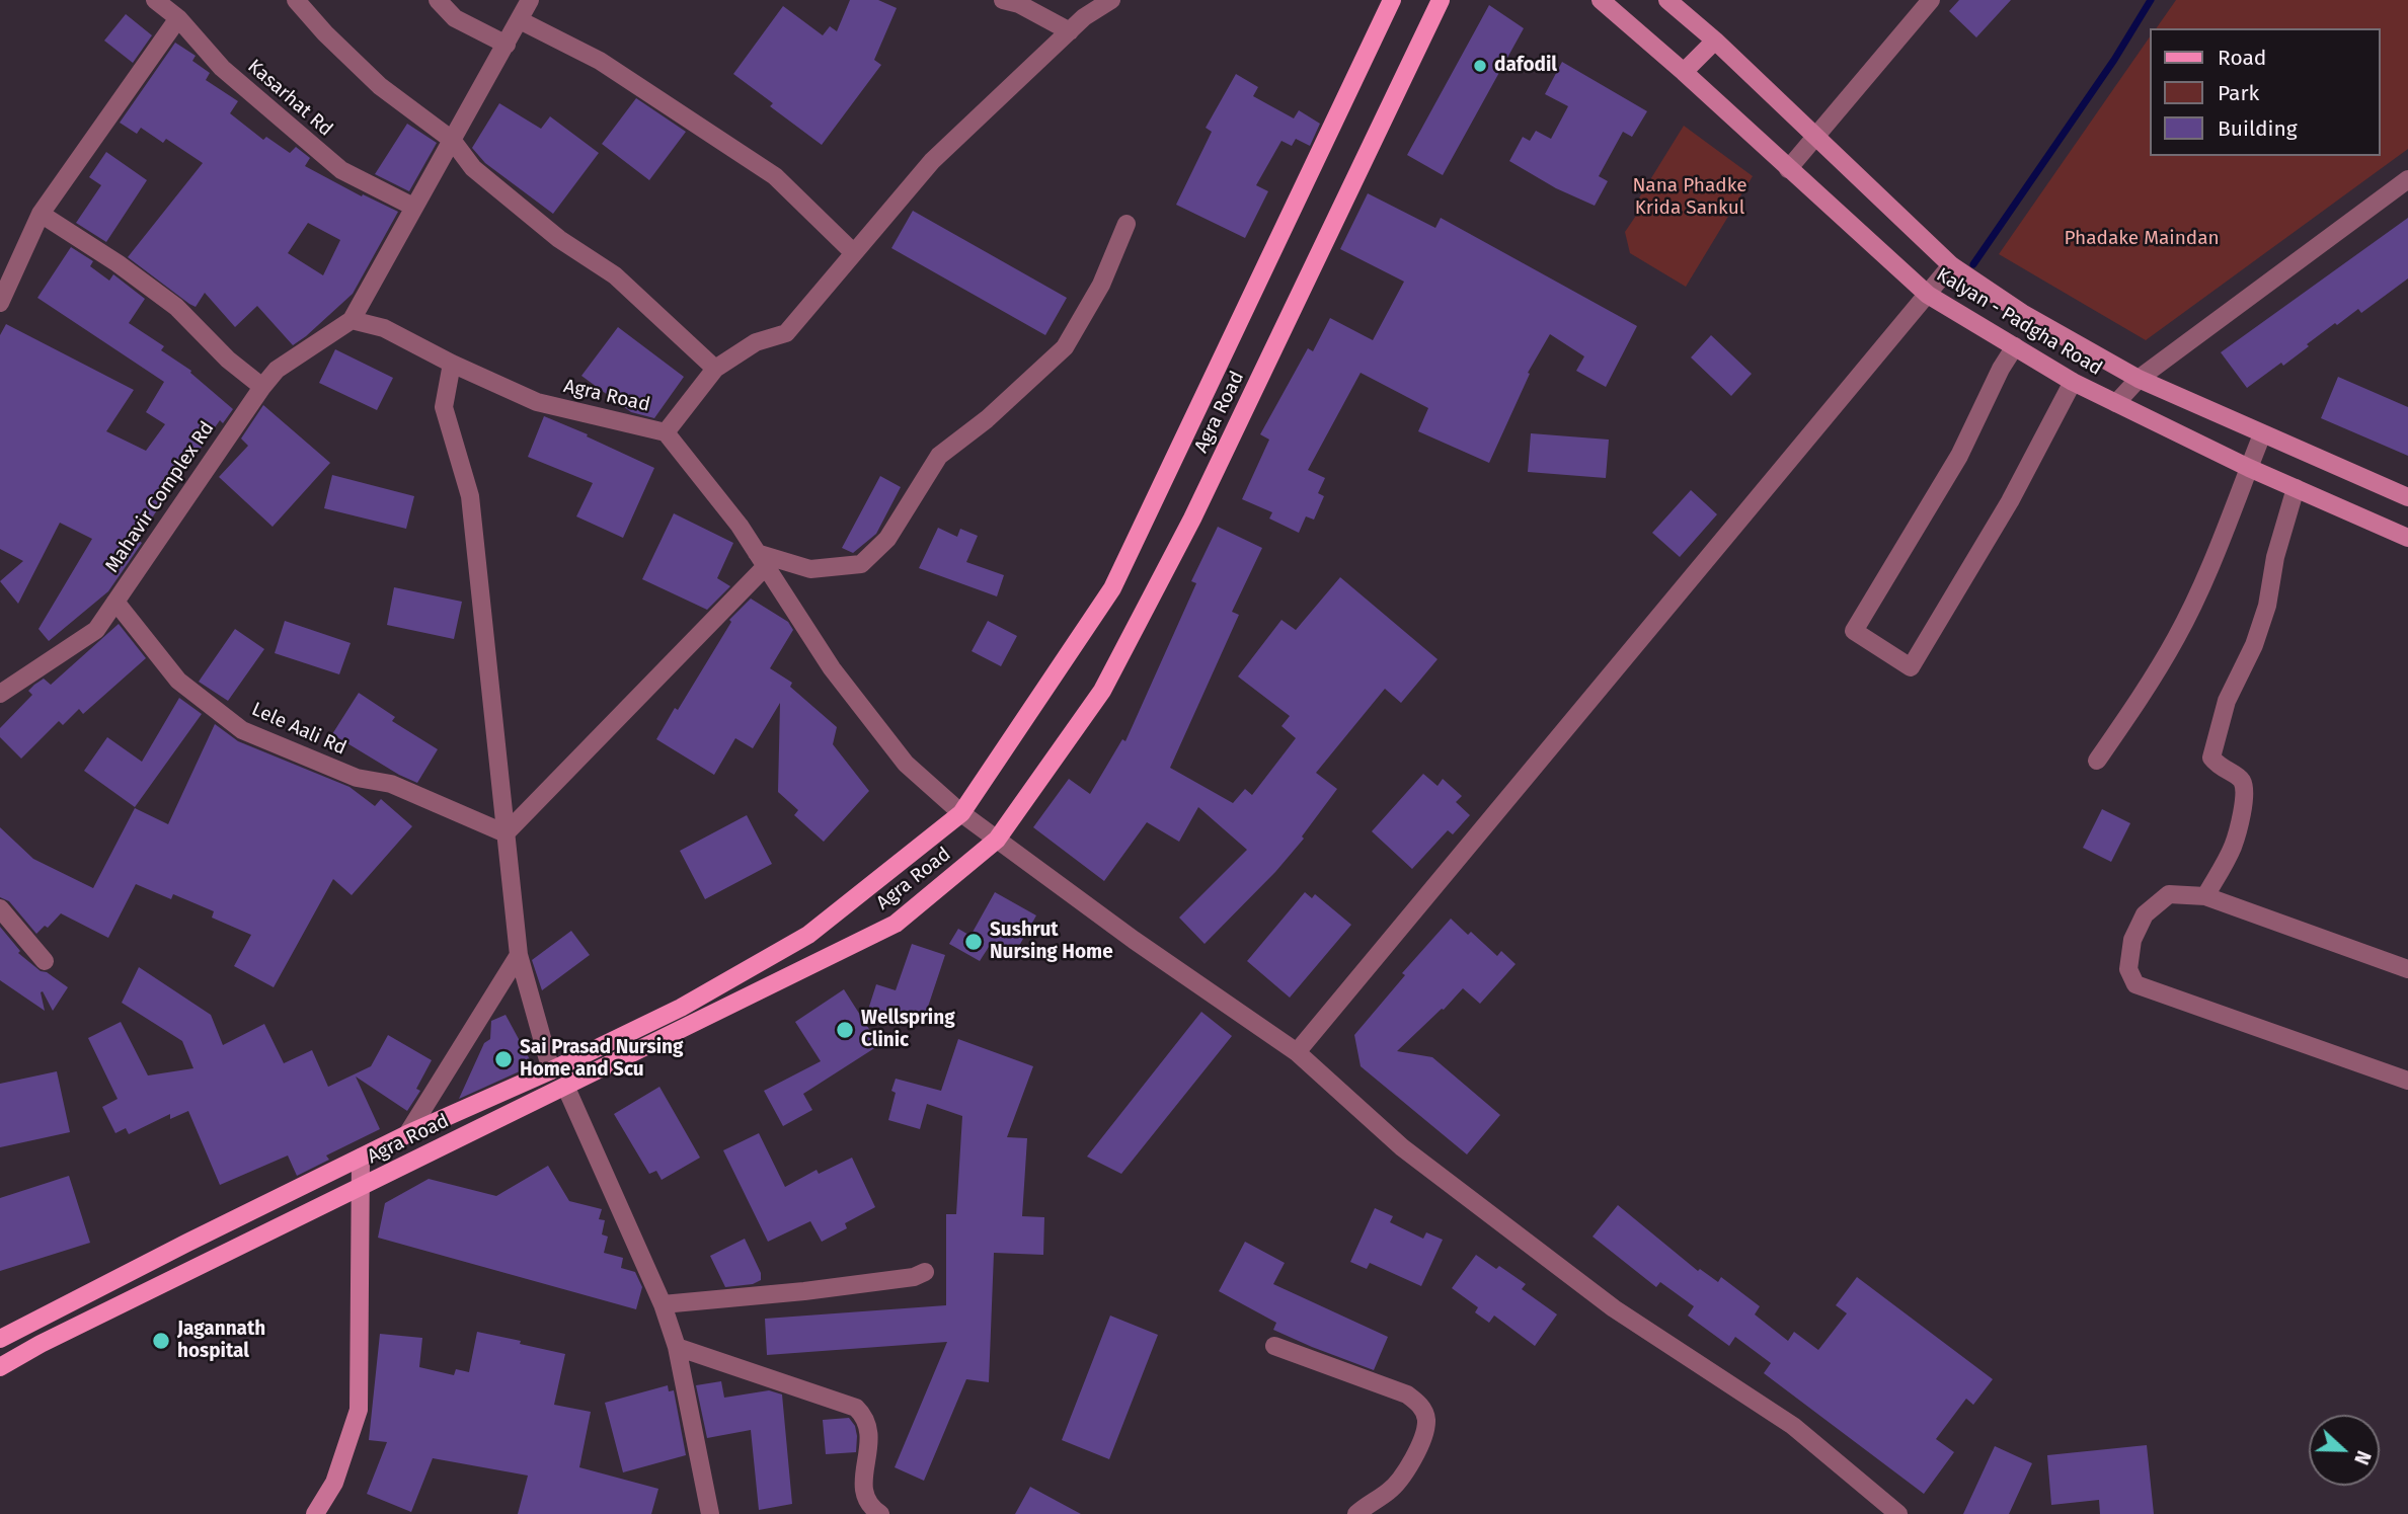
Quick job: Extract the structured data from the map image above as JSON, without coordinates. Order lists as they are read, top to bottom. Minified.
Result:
{"streets":{"main road":["Kalyan - Padgha Road","Agra Road"],"street":["Kasarhat Rd","Mahavir Complex Rd","Lele Aali Rd"]},"crossings":[["Agra Road","Mahavir Complex Rd"],["Mahavir Complex Rd","Lele Aali Rd"]],"parks":["Nana Phadke Krida Sankul","Phadake Maindan"],"places":["dafodil","Sushrut Nursing Home","Wellspring Clinic","Sai Prasad Nursing Home and Scu","Jagannath hospital"],"legend":["Road","Park","Building"],"north":"right"}
